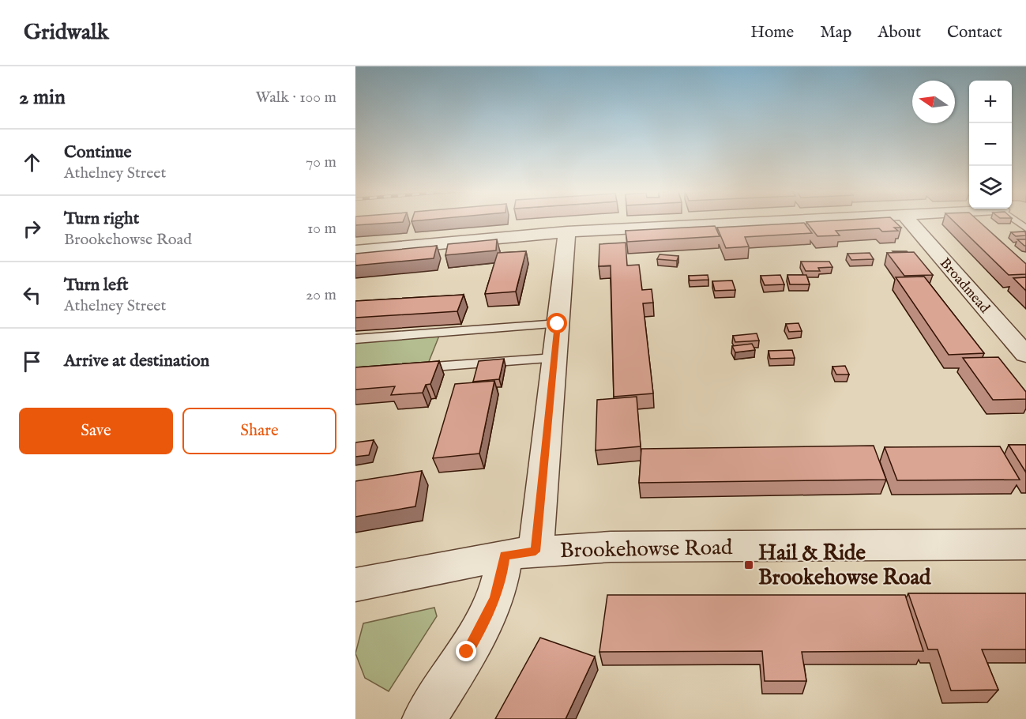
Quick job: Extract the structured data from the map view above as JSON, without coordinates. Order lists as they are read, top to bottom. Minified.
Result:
{"streets":{"street":["Broadmead","Brookehowse Road"]},"places":{"transit":["Hail & Ride Brookehowse Road"]},"north":"left","page":{"header":"Gridwalk","nav":["Home","Map","About","Contact"],"heading":["2 min","Walk · 100 m"],"map_buttons":["+","−"],"list":[["Continue","Athelney Street","70 m"],["Turn right","Brookehowse Road","10 m"],["Turn left","Athelney Street","20 m"],"Arrive at destination"],"buttons":["Save","Share"]}}
